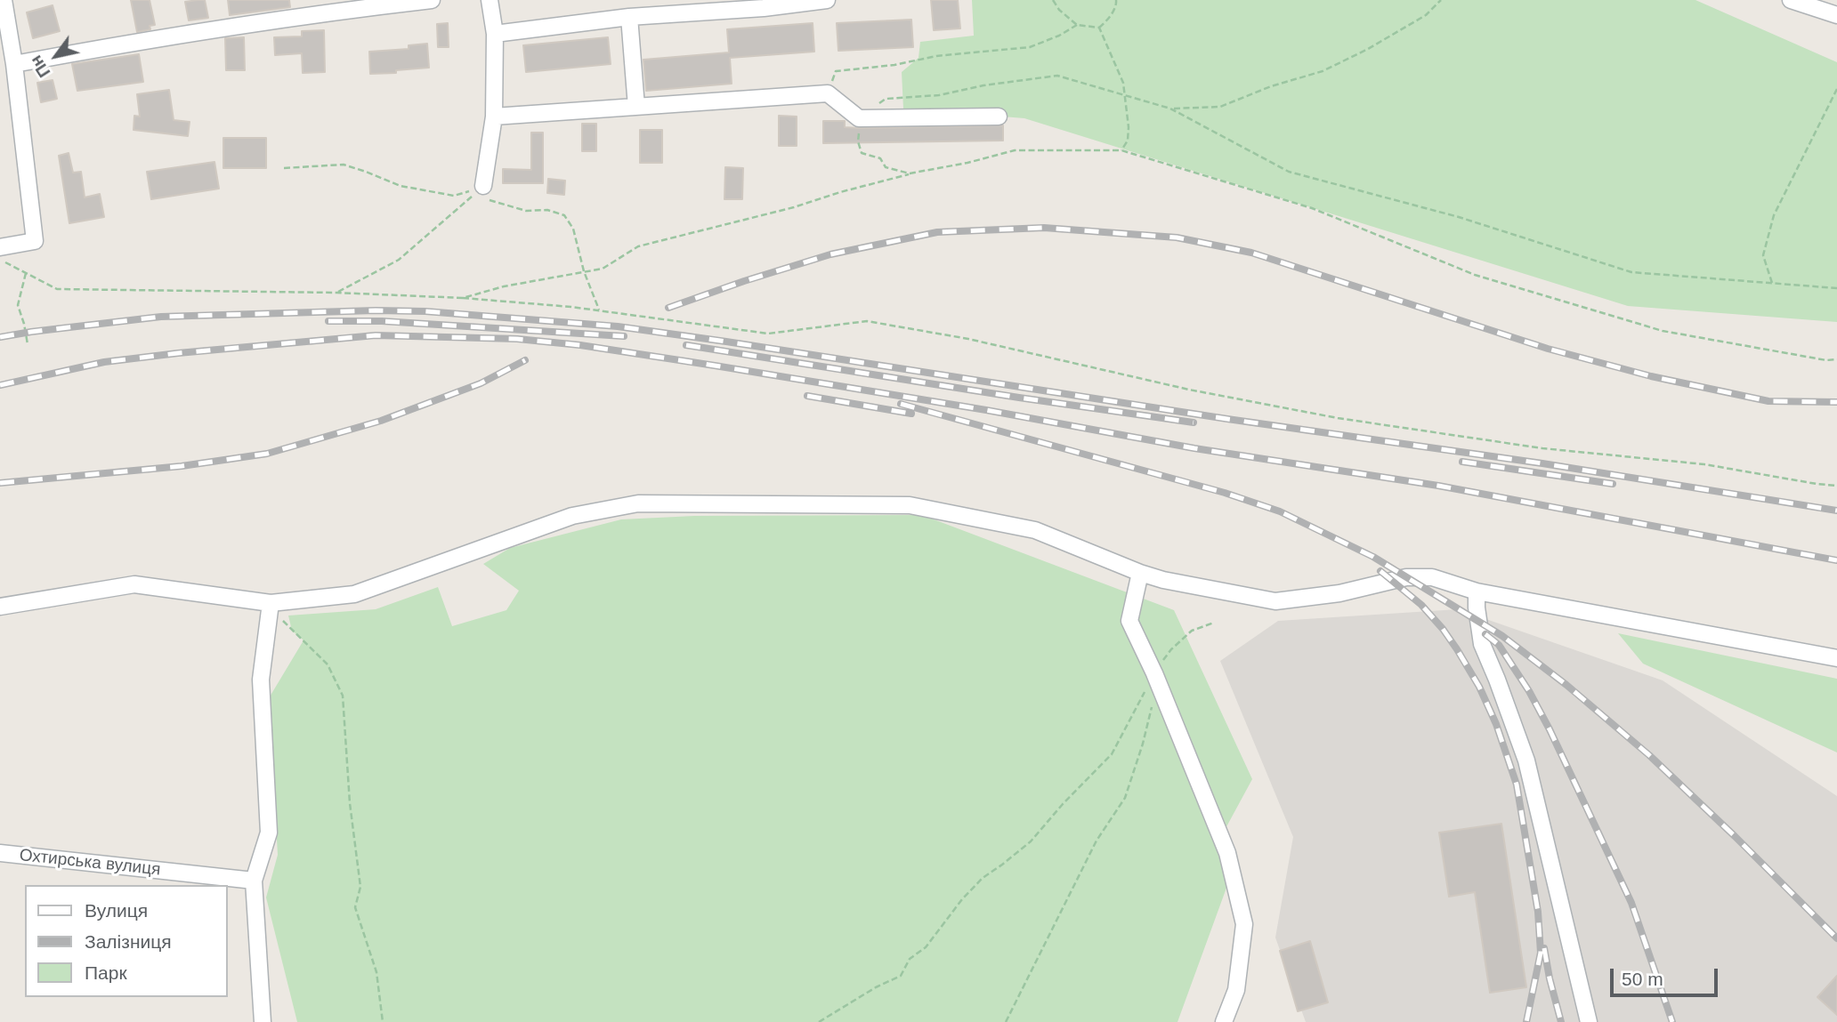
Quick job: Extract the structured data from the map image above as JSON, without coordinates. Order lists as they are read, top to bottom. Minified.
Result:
{"streets":{"street":["Охтирська вулиця"]},"legend":["Вулиця","Залізниця","Парк"],"scale_bar":"50 m","north":"bottom left"}
